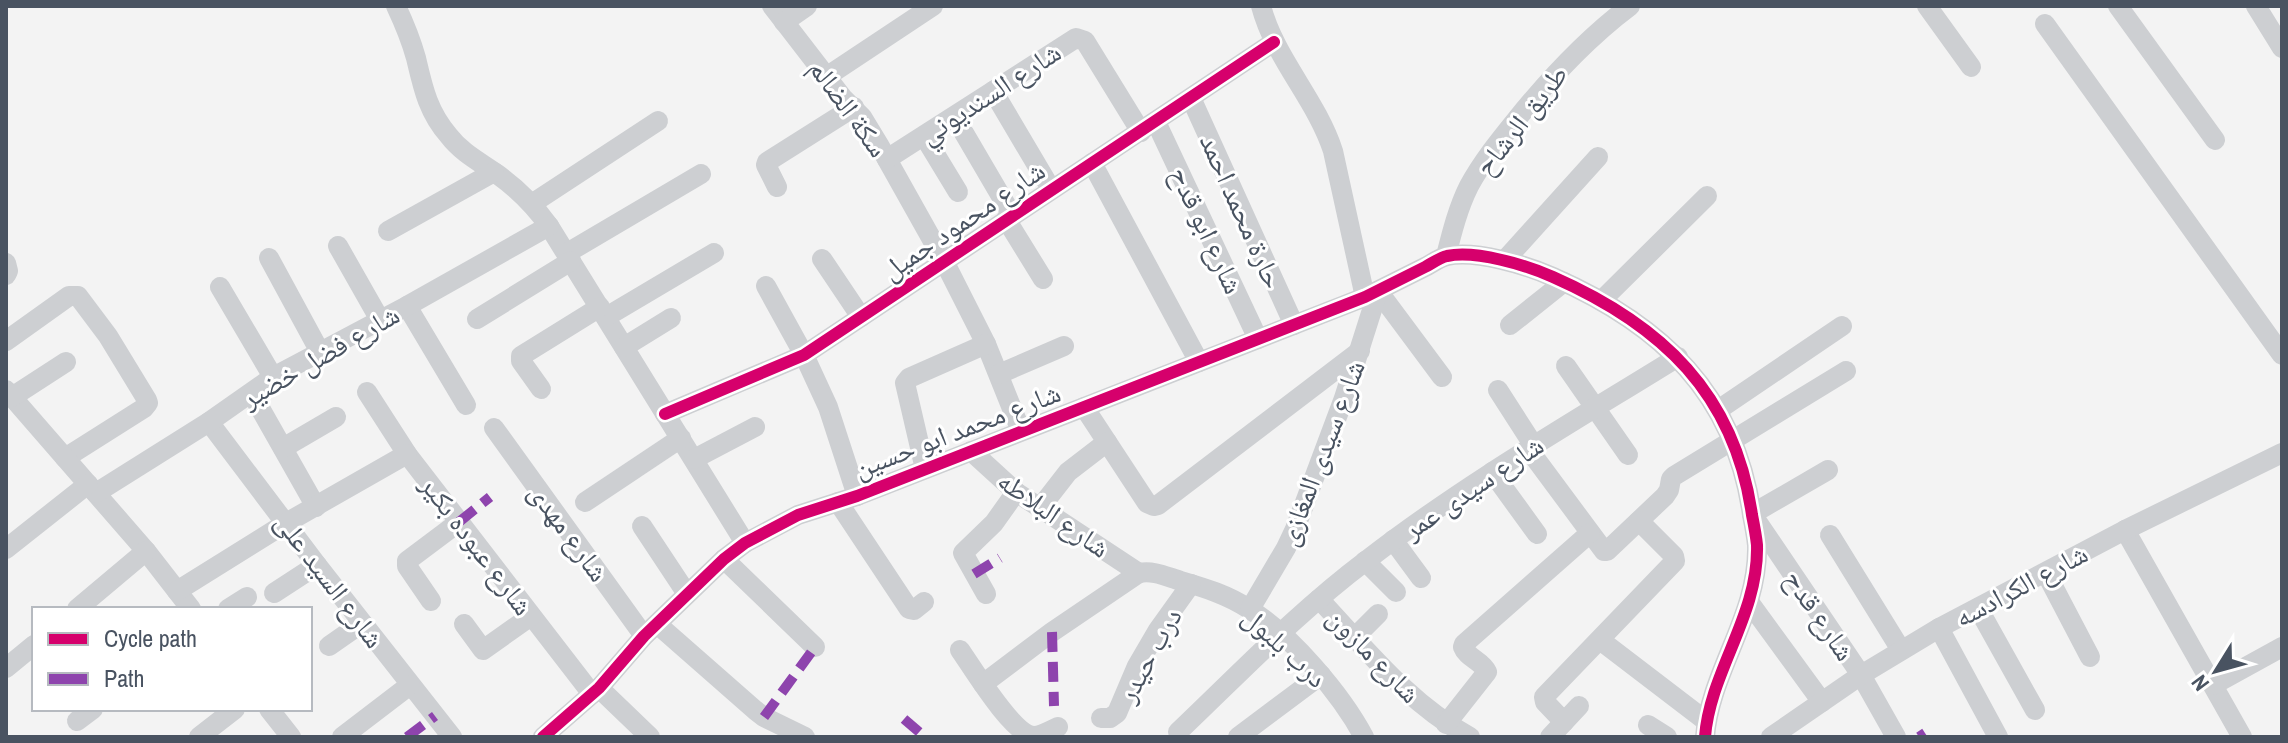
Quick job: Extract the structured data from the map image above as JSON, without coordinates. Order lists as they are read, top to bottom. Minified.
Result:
{"streets":{"street":["شارع السنديوني","سكة الضالم","طريق الرشاح","حارة محمد احمد","شارع محمود جميل","شارع ابو قدح","شارع فضل خضير","شارع محمد ابو حسين","شارع سيدى المغازى","شارع سيدى عمر","شارع البلاطه","شارع مهدى","شارع عبوده بكير","شارع السيد على","شارع الكرادسه","شارع قدح","درب بلبول","درب حيدر","شارع مازون"]},"crossings":[["شارع السنديوني","سكة الضالم"],["شارع السنديوني","شارع محمود جميل"],["شارع السنديوني","شارع ابو قدح"],["سكة الضالم","شارع محمود جميل"],["سكة الضالم","شارع محمد ابو حسين"],["طريق الرشاح","شارع محمد ابو حسين"],["حارة محمد احمد","شارع محمود جميل"],["حارة محمد احمد","شارع محمد ابو حسين"],["شارع محمود جميل","شارع ابو قدح"],["شارع ابو قدح","شارع محمد ابو حسين"],["شارع فضل خضير","شارع السيد على"],["شارع محمد ابو حسين","شارع سيدى المغازى"],["شارع محمد ابو حسين","شارع البلاطه"],["شارع محمد ابو حسين","شارع مهدى"],["شارع محمد ابو حسين","شارع عبوده بكير"],["شارع سيدى المغازى","درب بلبول"],["شارع سيدى عمر","درب بلبول"],["شارع سيدى عمر","شارع مازون"],["شارع البلاطه","درب بلبول"],["شارع الكرادسه","شارع قدح"],["درب بلبول","درب حيدر"]],"legend":["Cycle path","Path"],"north":"bottom left"}
